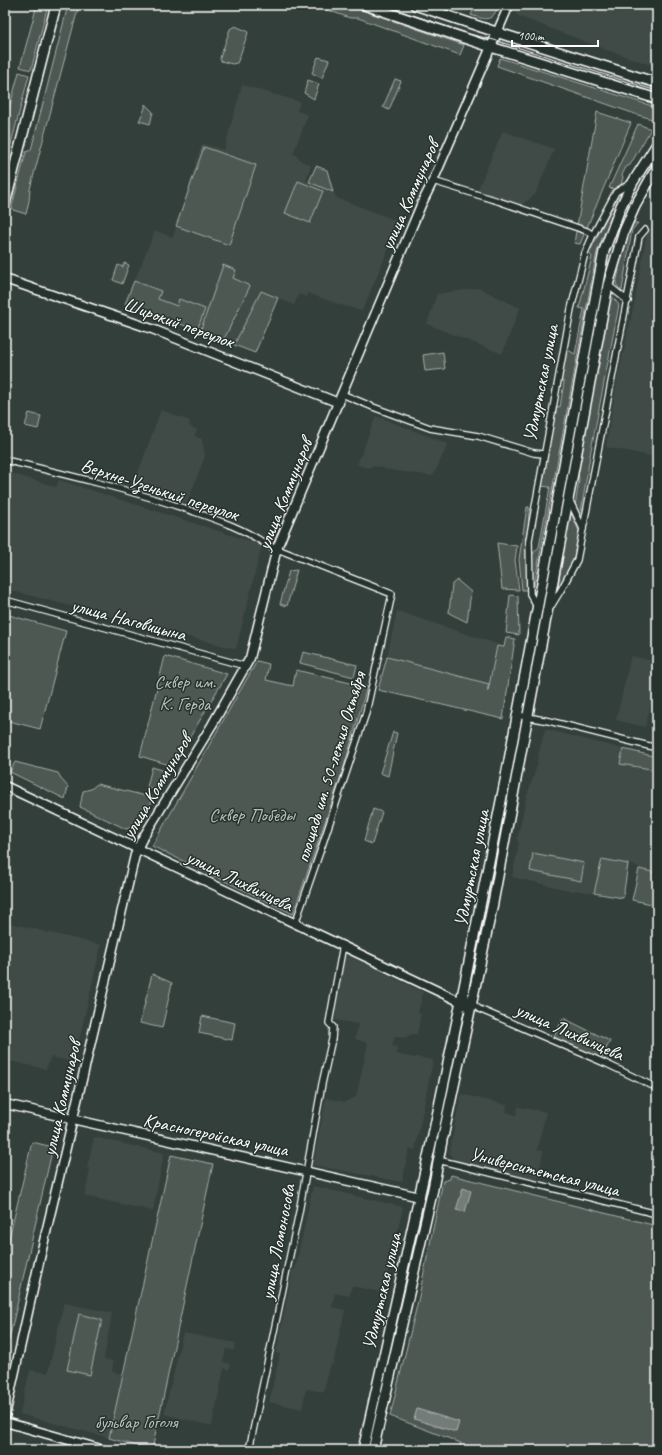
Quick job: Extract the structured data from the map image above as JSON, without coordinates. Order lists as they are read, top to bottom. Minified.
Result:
{"streets":{"main road":["Удмуртская улица"],"street":["улица Коммунаров","Широкий переулок","Верхне-Узенький переулок","улица Наговицына","площадь им. 50-летия Октября","улица Лихвинцева","Красногеройская улица","Университетская улица","улица Ломоносова"]},"crossings":[["улица Коммунаров","Широкий переулок"],["улица Коммунаров","Верхне-Узенький переулок"],["улица Коммунаров","улица Наговицына"],["улица Коммунаров","улица Лихвинцева"],["улица Коммунаров","Красногеройская улица"],["Удмуртская улица","улица Лихвинцева"],["Удмуртская улица","Красногеройская улица"],["Удмуртская улица","Университетская улица"],["Верхне-Узенький переулок","площадь им. 50-летия Октября"],["площадь им. 50-летия Октября","улица Лихвинцева"],["улица Лихвинцева","улица Ломоносова"],["Красногеройская улица","улица Ломоносова"]],"parks":["Сквер им. К. Герда","Сквер Победы","бульвар Гоголя"],"scale_bar":"100 m"}
